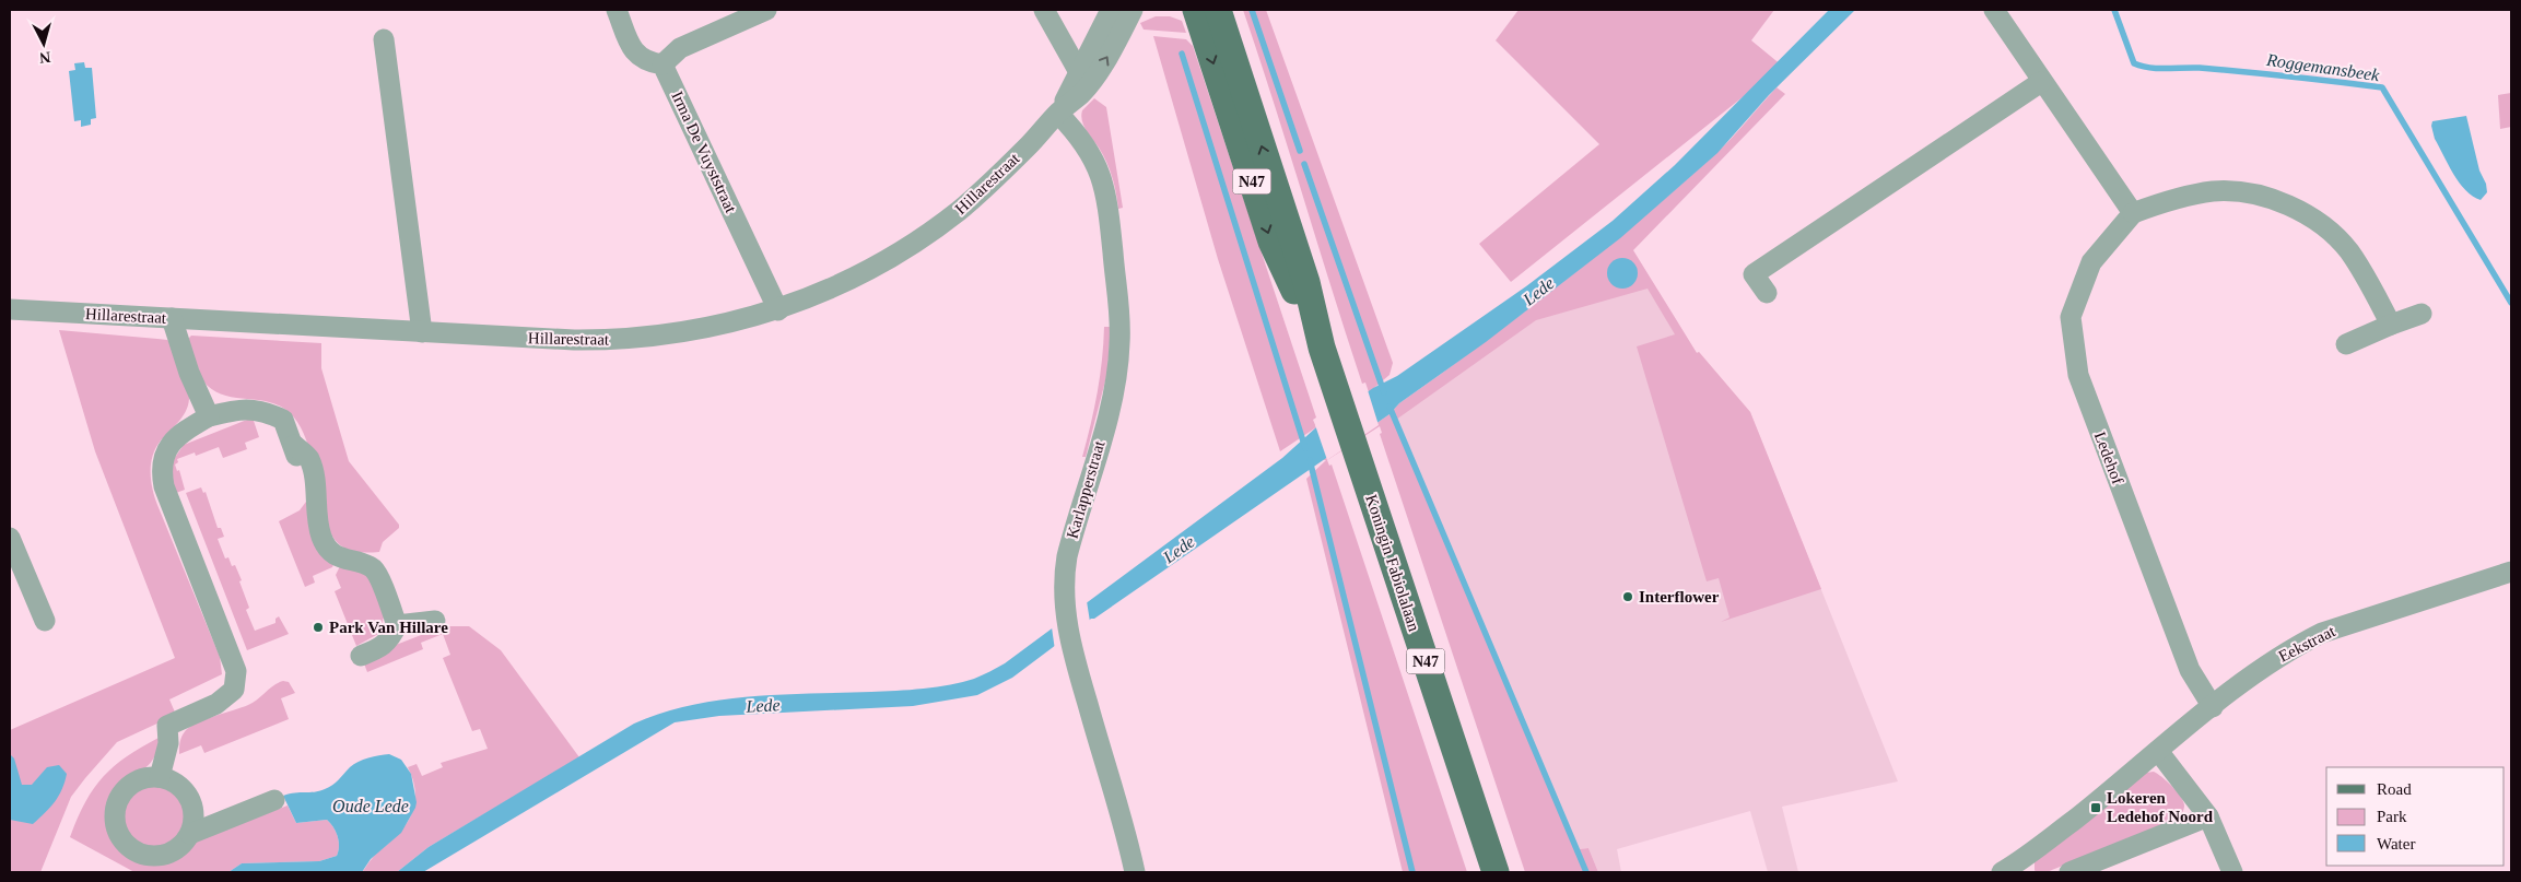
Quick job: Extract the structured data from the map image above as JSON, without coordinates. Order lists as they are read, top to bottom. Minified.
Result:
{"streets":{"main road":["N47","Koningin Fabiolalaan"],"street":["Irma De Vuyststraat","Hillarestraat","Ledehof","Karlapperstraat","Eekstraat"]},"crossings":[["Irma De Vuyststraat","Hillarestraat"],["Hillarestraat","Karlapperstraat"],["Ledehof","Eekstraat"]],"water":["Roggemansbeek","Lede","Oude Lede"],"places":{"other":["Interflower","Park Van Hillare"],"transit":["Lokeren Ledehof Noord"]},"legend":["Road","Park","Water"],"north":"bottom"}
